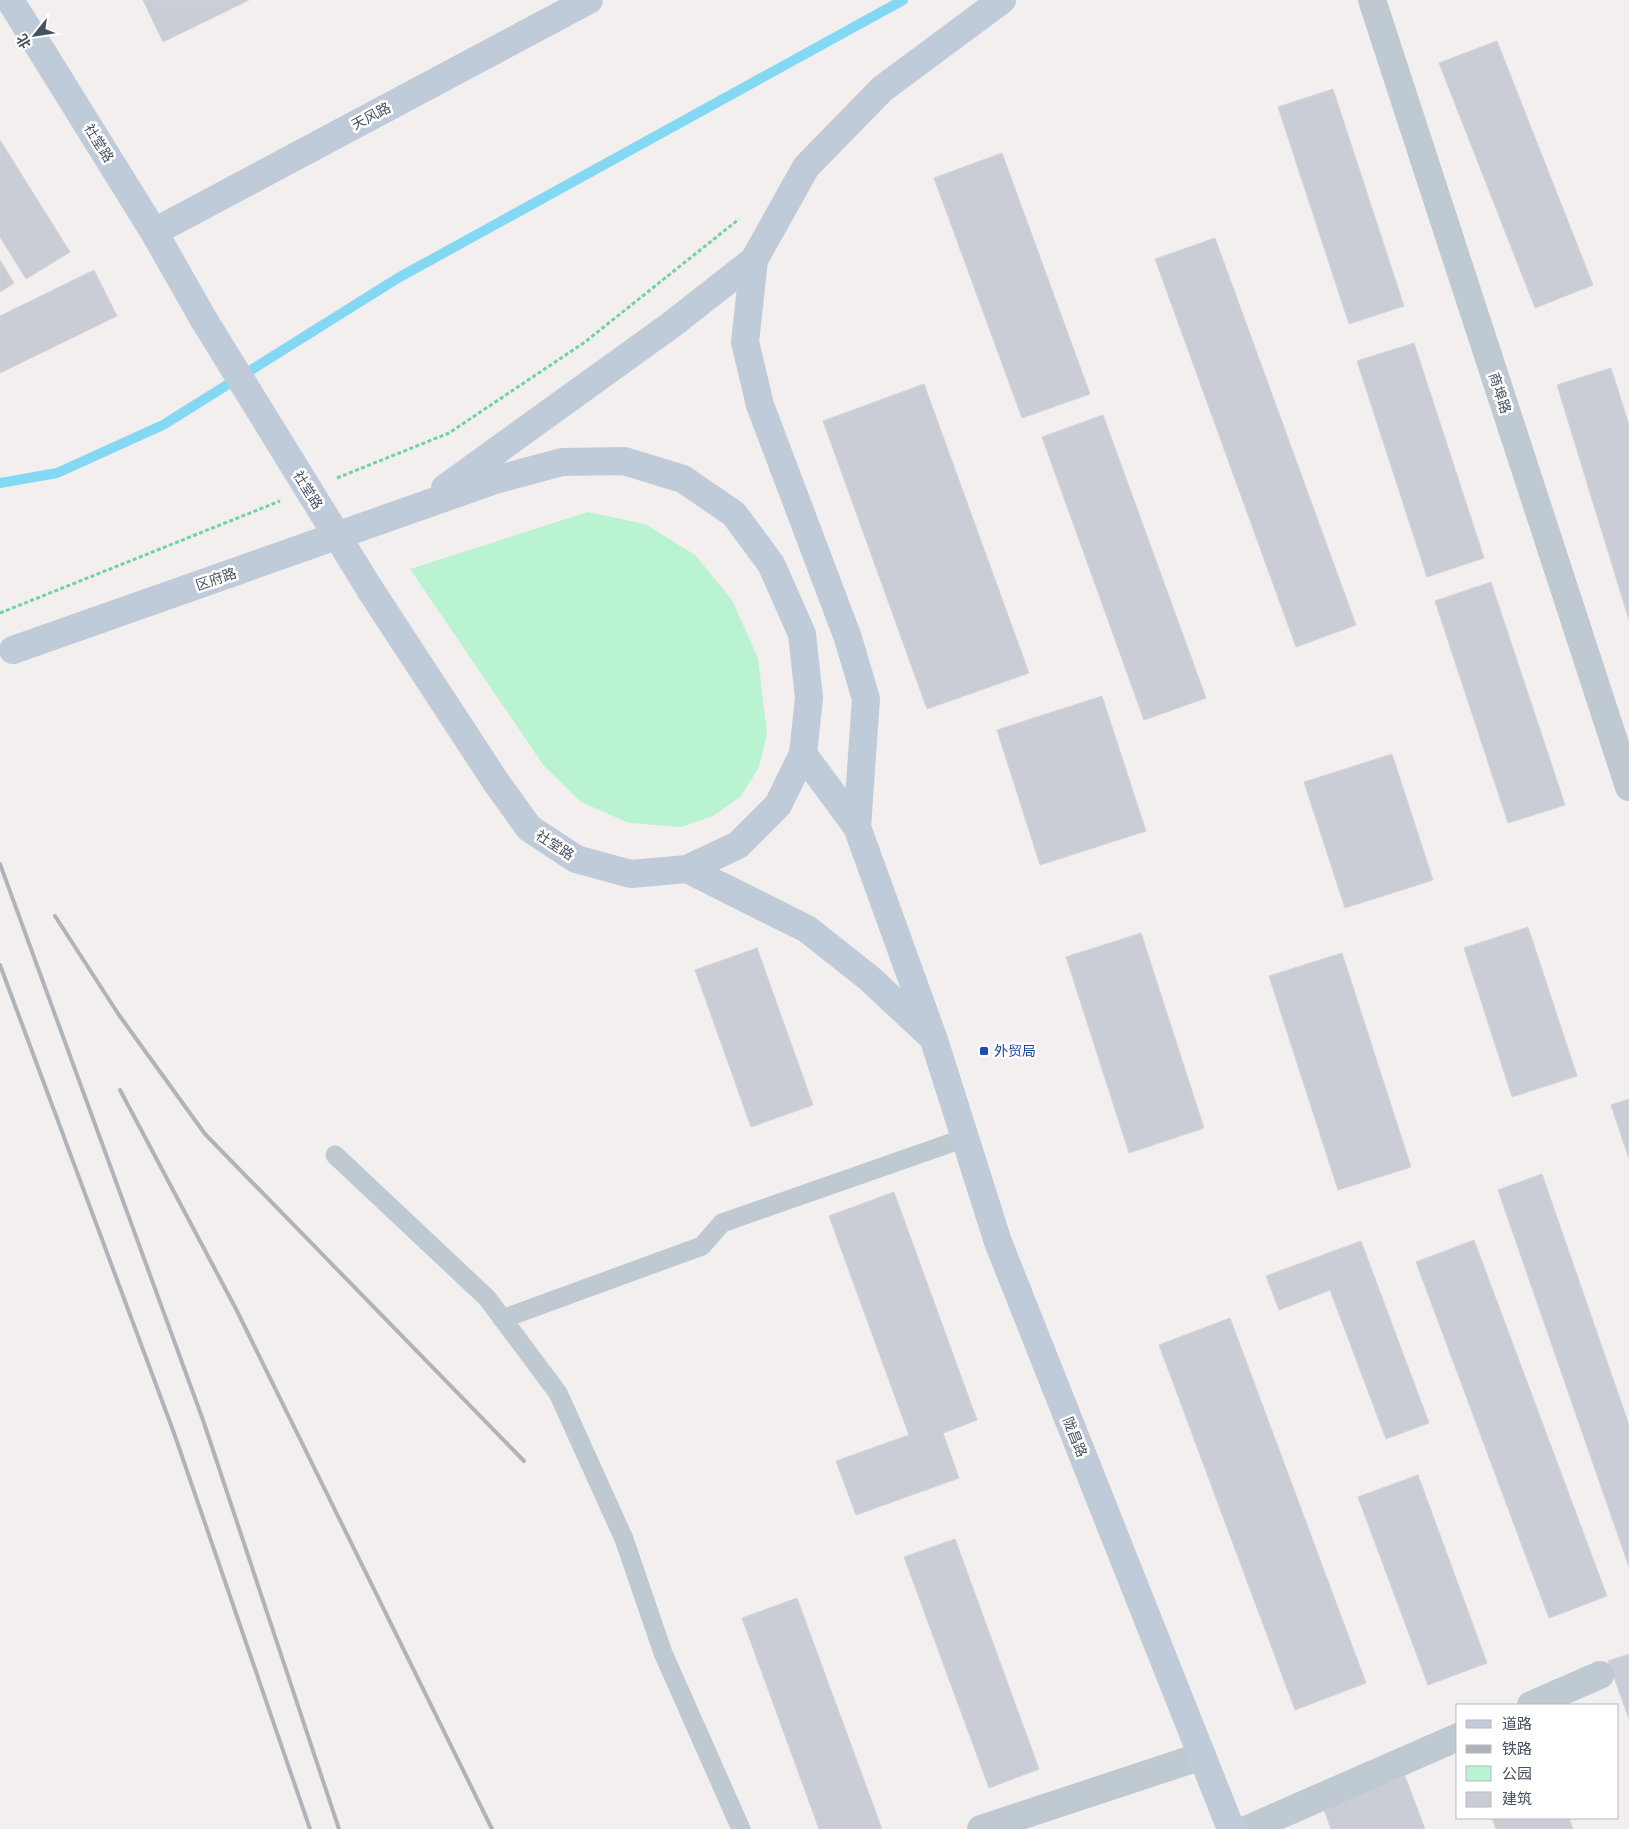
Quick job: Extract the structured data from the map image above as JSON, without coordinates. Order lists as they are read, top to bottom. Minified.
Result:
{"streets":{"main road":["天风路","社堂路","区府路","陇昌路"],"street":["商埠路"]},"crossings":[["天风路","社堂路"],["社堂路","区府路"]],"places":{"transit":["外贸局"]},"legend":["道路","铁路","公园","建筑"],"north":"bottom left"}
